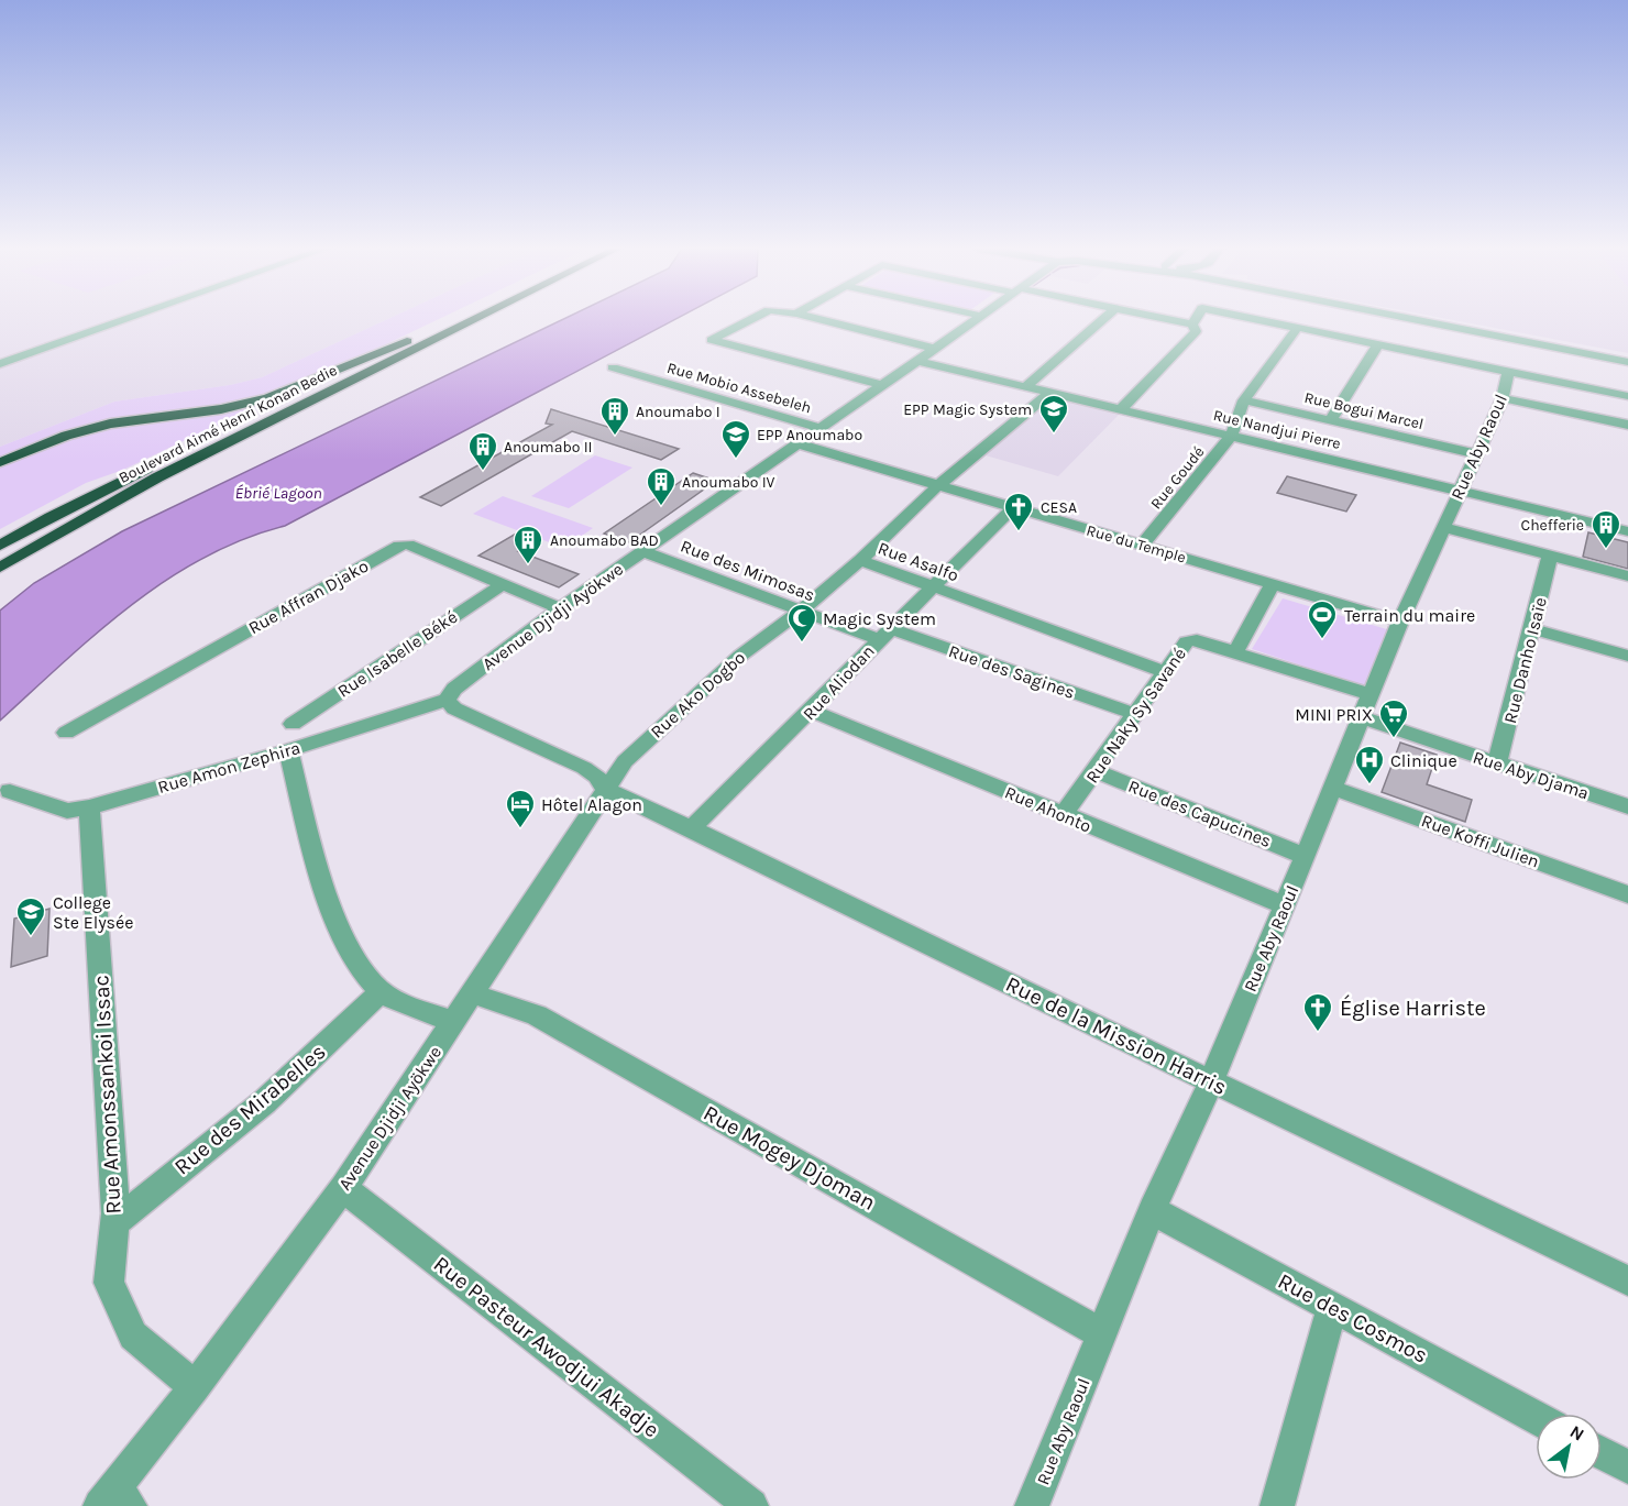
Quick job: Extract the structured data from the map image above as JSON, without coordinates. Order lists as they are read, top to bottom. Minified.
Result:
{"streets":{"highway":["Boulevard Aimé Henri Konan Bedie"],"street":["Rue Mobio Assebeleh","Rue Bogui Marcel","Rue Nandjui Pierre","Rue Aby Raoul","Rue Goudé","Rue du Temple","Rue Asalfo","Rue des Mimosas","Rue Affran Djako","Avenue Djidji Ayökwe","Rue Isabelle Béké","Rue Danho Isaïe","Rue des Sagines","Rue Aliodan","Rue Ako Dogbo","Rue Naky Sy Savané","Rue Amon Zephira","Rue Aby Djama","Rue Ahonto","Rue des Capucines","Rue Koffi Julien","Rue de la Mission Harris","Rue Amonssankoi Issac","Rue des Mirabelles","Rue Mogey Djoman","Rue des Cosmos","Rue Pasteur Awodjui Akadje"]},"crossings":[["Rue Mobio Assebeleh","Avenue Djidji Ayökwe"],["Rue Bogui Marcel","Rue Aby Raoul"],["Rue Bogui Marcel","Rue Goudé"],["Rue Nandjui Pierre","Rue Aby Raoul"],["Rue Nandjui Pierre","Rue Goudé"],["Rue Nandjui Pierre","Rue Asalfo"],["Rue Nandjui Pierre","Avenue Djidji Ayökwe"],["Rue Aby Raoul","Rue du Temple"],["Rue Aby Raoul","Rue Naky Sy Savané"],["Rue Aby Raoul","Rue Aby Djama"],["Rue Aby Raoul","Rue Ahonto"],["Rue Aby Raoul","Rue des Capucines"],["Rue Aby Raoul","Rue Koffi Julien"],["Rue Aby Raoul","Rue de la Mission Harris"],["Rue Aby Raoul","Rue Mogey Djoman"],["Rue Aby Raoul","Rue des Cosmos"],["Rue Goudé","Rue du Temple"],["Rue du Temple","Rue Asalfo"],["Rue du Temple","Avenue Djidji Ayökwe"],["Rue du Temple","Rue Aliodan"],["Rue Asalfo","Rue Aliodan"],["Rue Asalfo","Rue Ako Dogbo"],["Rue Asalfo","Rue Naky Sy Savané"],["Rue des Mimosas","Avenue Djidji Ayökwe"],["Rue des Mimosas","Rue des Sagines"],["Rue des Mimosas","Rue Aliodan"],["Rue des Mimosas","Rue Ako Dogbo"],["Rue Affran Djako","Avenue Djidji Ayökwe"],["Rue Affran Djako","Rue Isabelle Béké"],["Avenue Djidji Ayökwe","Rue Ako Dogbo"],["Avenue Djidji Ayökwe","Rue Amon Zephira"],["Avenue Djidji Ayökwe","Rue de la Mission Harris"],["Avenue Djidji Ayökwe","Rue Amonssankoi Issac"],["Avenue Djidji Ayökwe","Rue Mogey Djoman"],["Avenue Djidji Ayökwe","Rue Pasteur Awodjui Akadje"],["Rue Danho Isaïe","Rue Aby Djama"],["Rue des Sagines","Rue Aliodan"],["Rue des Sagines","Rue Naky Sy Savané"],["Rue Aliodan","Rue Ahonto"],["Rue Aliodan","Rue de la Mission Harris"],["Rue Ako Dogbo","Rue de la Mission Harris"],["Rue Naky Sy Savané","Rue Ahonto"],["Rue Naky Sy Savané","Rue des Capucines"],["Rue Amon Zephira","Rue Amonssankoi Issac"],["Rue Amonssankoi Issac","Rue des Mirabelles"]],"water":["Ébrié Lagoon"],"places":{"school or university":["EPP Magic System","EPP Anoumabo","College Ste Elysée"],"building":["Anoumabo I","Anoumabo II","Anoumabo IV","Chefferie","Anoumabo BAD"],"church":["CESA","Église Harriste"],"sports":["Terrain du maire"],"mosque":["Magic System"],"supermarket":["MINI PRIX"],"hospital":["Clinique"],"hotel":["Hôtel Alagon"]},"north":"top right"}
